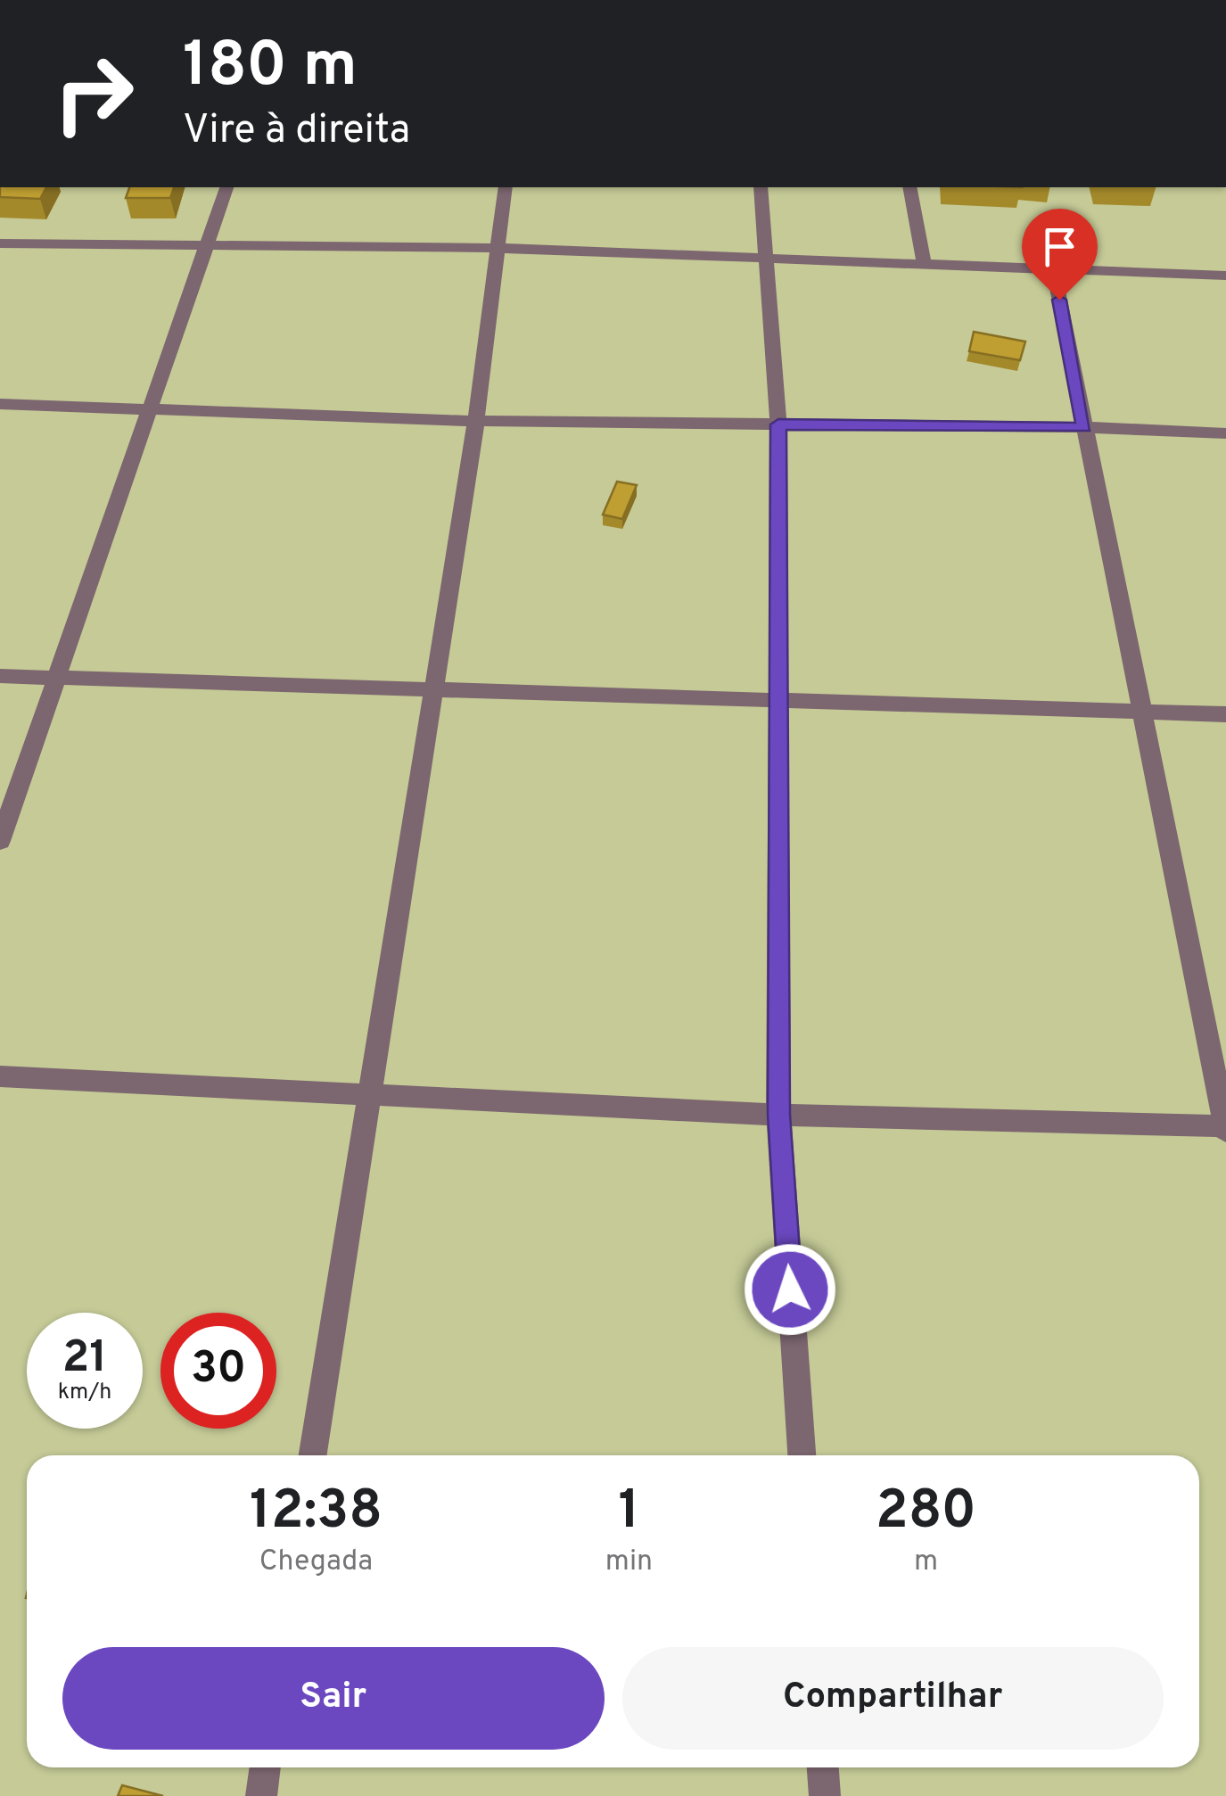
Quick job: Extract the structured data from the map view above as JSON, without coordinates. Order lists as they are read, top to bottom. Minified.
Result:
{"page":{"turn":["180 m","Vire à direita"],"speed":"21 km/h","limit":"30","eta":["12:38","Chegada","1","min","280","m"],"buttons":["Sair","Compartilhar"]}}
